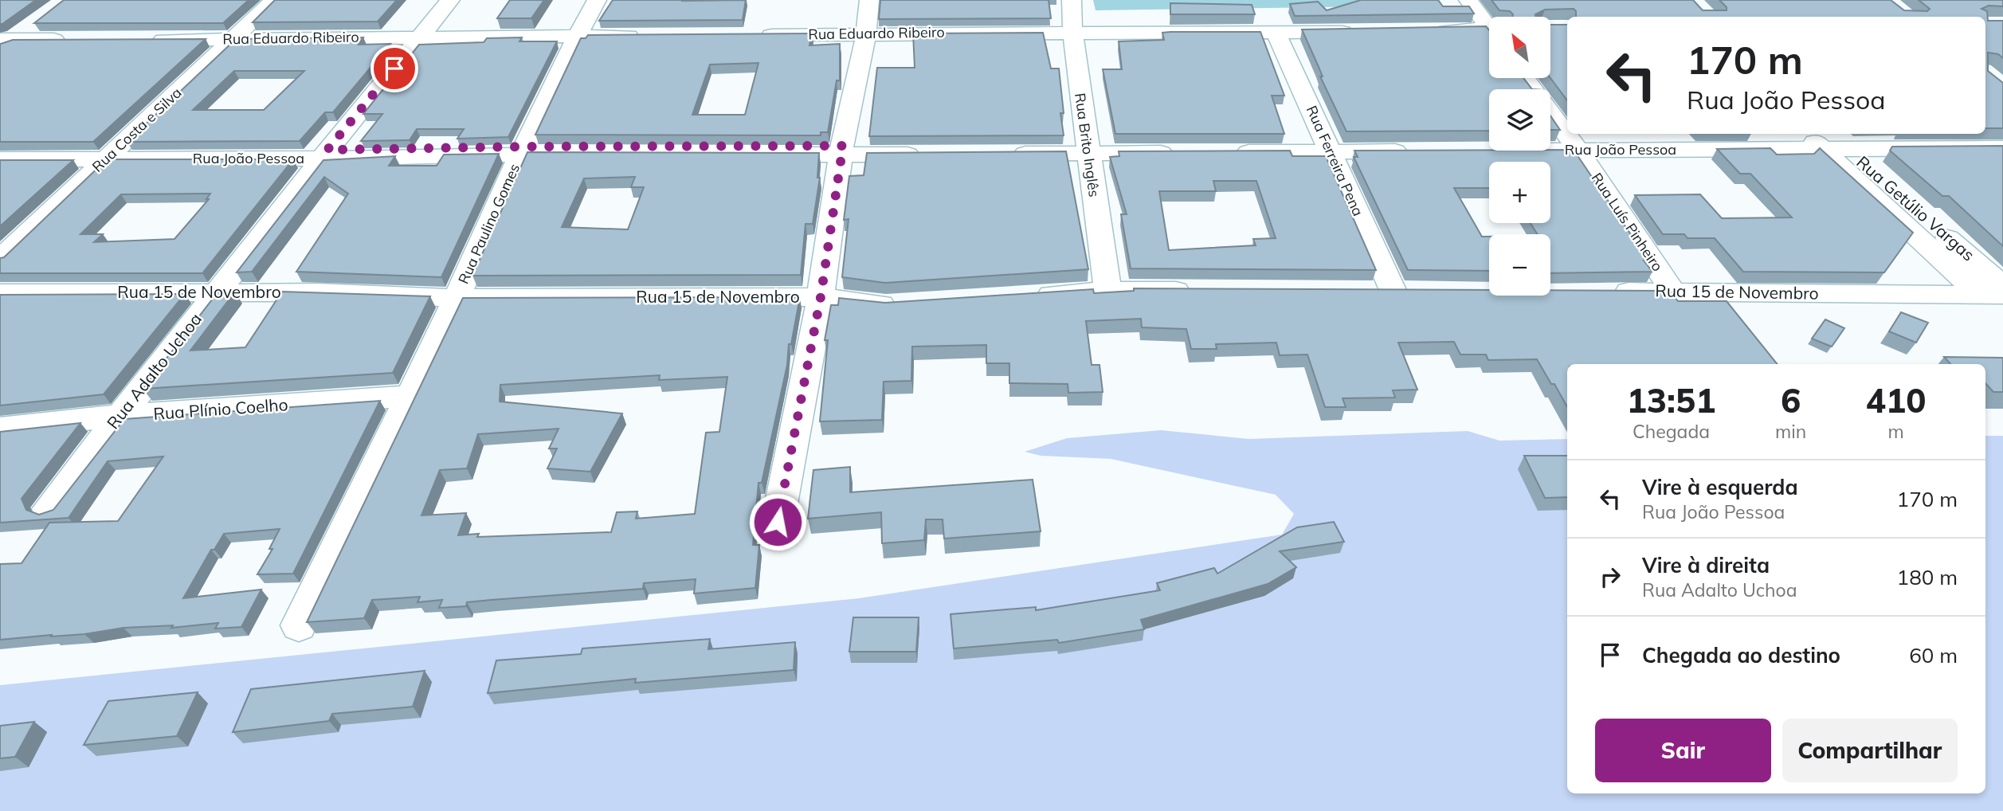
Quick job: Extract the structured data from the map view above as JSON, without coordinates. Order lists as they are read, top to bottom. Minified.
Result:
{"streets":{"street":["Rua Eduardo Ribeiro","Rua Costa e Silva","Rua Brito Inglês","Rua João Pessoa","Rua Ferreira Pena","Rua Getúlio Vargas","Rua Luís Pinheiro","Rua Paulino Gomes","Rua 15 de Novembro","Rua Adalto Uchoa","Rua Plínio Coelho"]},"crossings":[["Rua Eduardo Ribeiro","Rua Costa e Silva"],["Rua Eduardo Ribeiro","Rua Brito Inglês"],["Rua Eduardo Ribeiro","Rua Ferreira Pena"],["Rua Eduardo Ribeiro","Rua Paulino Gomes"],["Rua Eduardo Ribeiro","Rua Adalto Uchoa"],["Rua Costa e Silva","Rua João Pessoa"],["Rua João Pessoa","Rua Getúlio Vargas"],["Rua João Pessoa","Rua Luís Pinheiro"],["Rua João Pessoa","Rua Paulino Gomes"],["Rua João Pessoa","Rua Adalto Uchoa"],["Rua Getúlio Vargas","Rua 15 de Novembro"],["Rua Luís Pinheiro","Rua 15 de Novembro"],["Rua Paulino Gomes","Rua 15 de Novembro"],["Rua Paulino Gomes","Rua Plínio Coelho"],["Rua 15 de Novembro","Rua Adalto Uchoa"],["Rua Adalto Uchoa","Rua Plínio Coelho"]],"north":"top left","page":{"map_buttons":["+","−"],"turn":["170 m","Rua João Pessoa"],"eta":["13:51","Chegada","6","min","410","m"],"list":[{"name":"Vire à esquerda","note":"Rua João Pessoa","value":"170 m"},{"name":"Vire à direita","note":"Rua Adalto Uchoa","value":"180 m"},{"name":"Chegada ao destino","value":"60 m"}],"buttons":["Sair","Compartilhar"]}}
